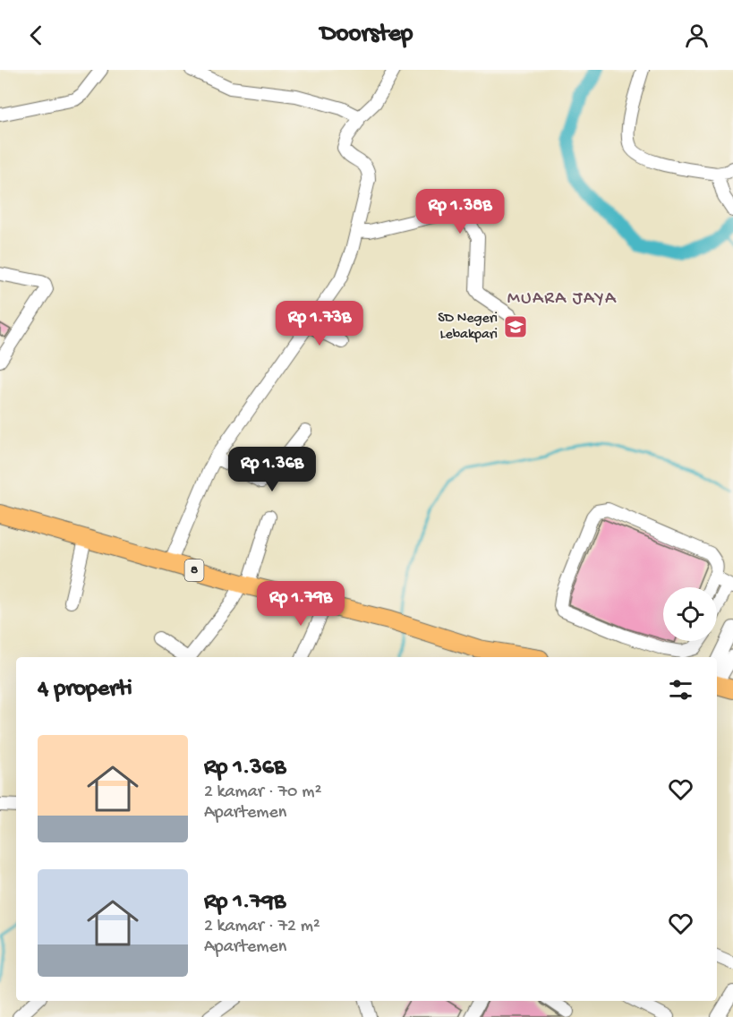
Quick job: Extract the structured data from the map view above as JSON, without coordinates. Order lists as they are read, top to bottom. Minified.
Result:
{"streets":{"highway":["8"]},"districts":["MUARA JAYA"],"places":{"school or university":["SD Negeri Lebakpari"]},"page":{"header":"Doorstep","price":["Rp 1.38B","Rp 1.73B","Rp 1.36B","Rp 1.79B"],"heading":"4 properti","list":[{"name":"Rp 1.36B","note":"2 kamar · 70 m² · Apartemen"},{"name":"Rp 1.79B","note":"2 kamar · 72 m² · Apartemen"}]}}
